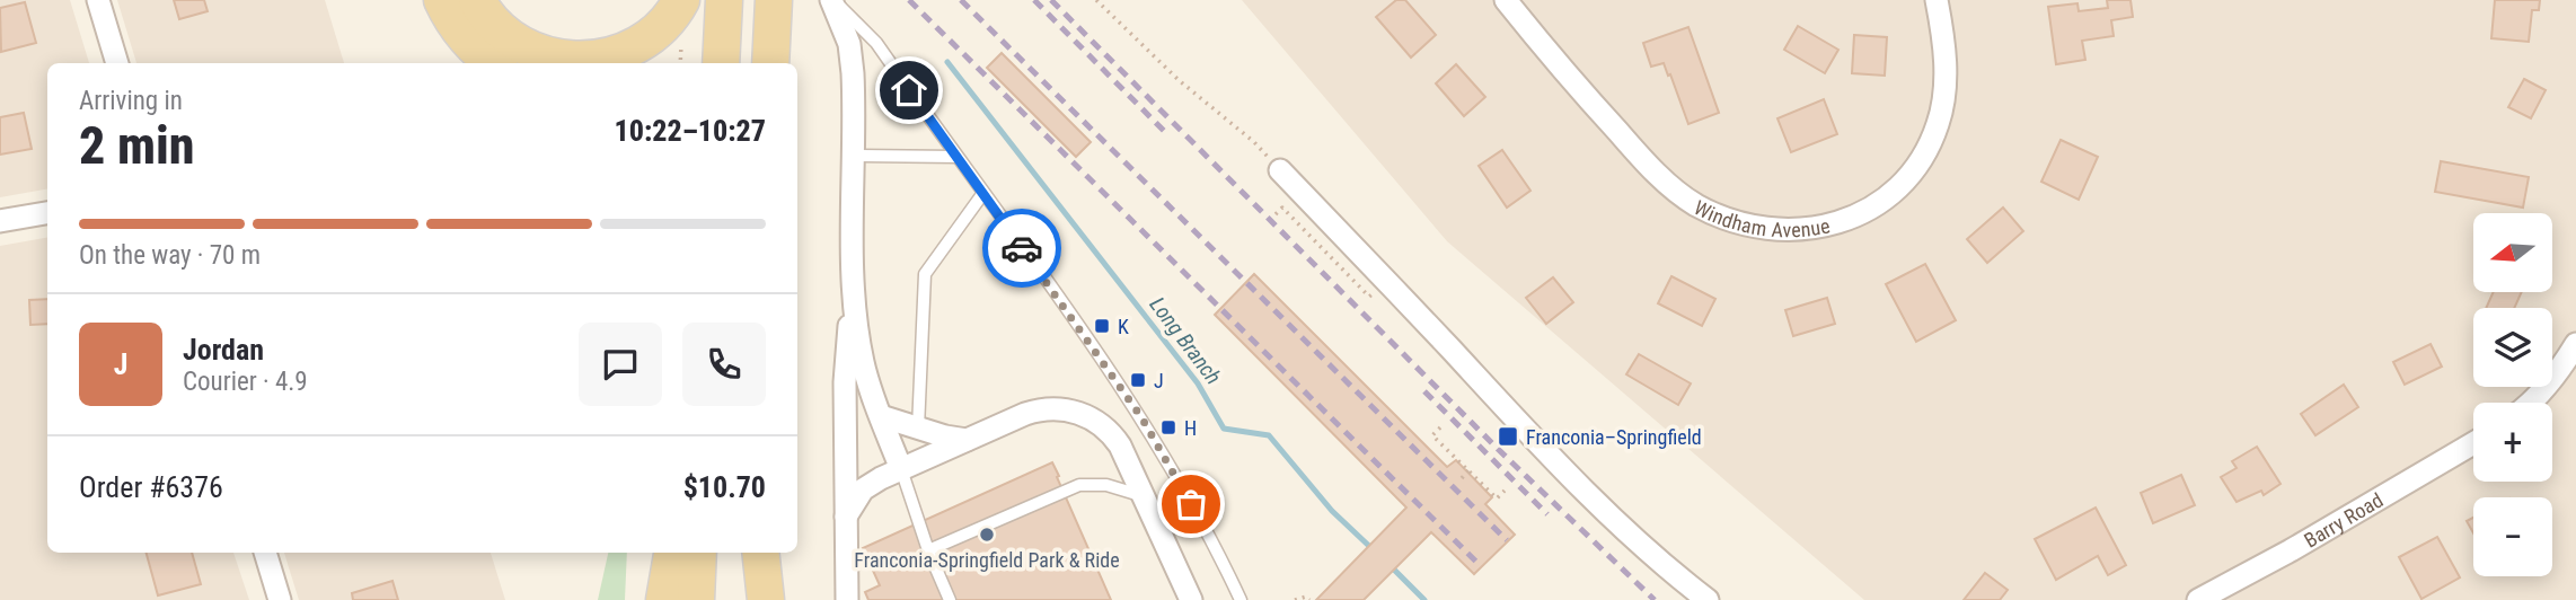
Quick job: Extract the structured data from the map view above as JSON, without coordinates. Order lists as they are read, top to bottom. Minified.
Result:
{"streets":{"street":["Windham Avenue","Barry Road"]},"water":["Long Branch"],"places":{"transit":["K","J","H","Franconia–Springfield"],"other":["Franconia-Springfield Park & Ride"]},"north":"left","page":{"heading":["2 min","Arriving in","10:22–10:27"],"panel":["Jordan","Courier · 4.9","Order #6376","$10.70"],"bar":"On the way · 70 m","map_buttons":["+","−"],"round":"J"}}
